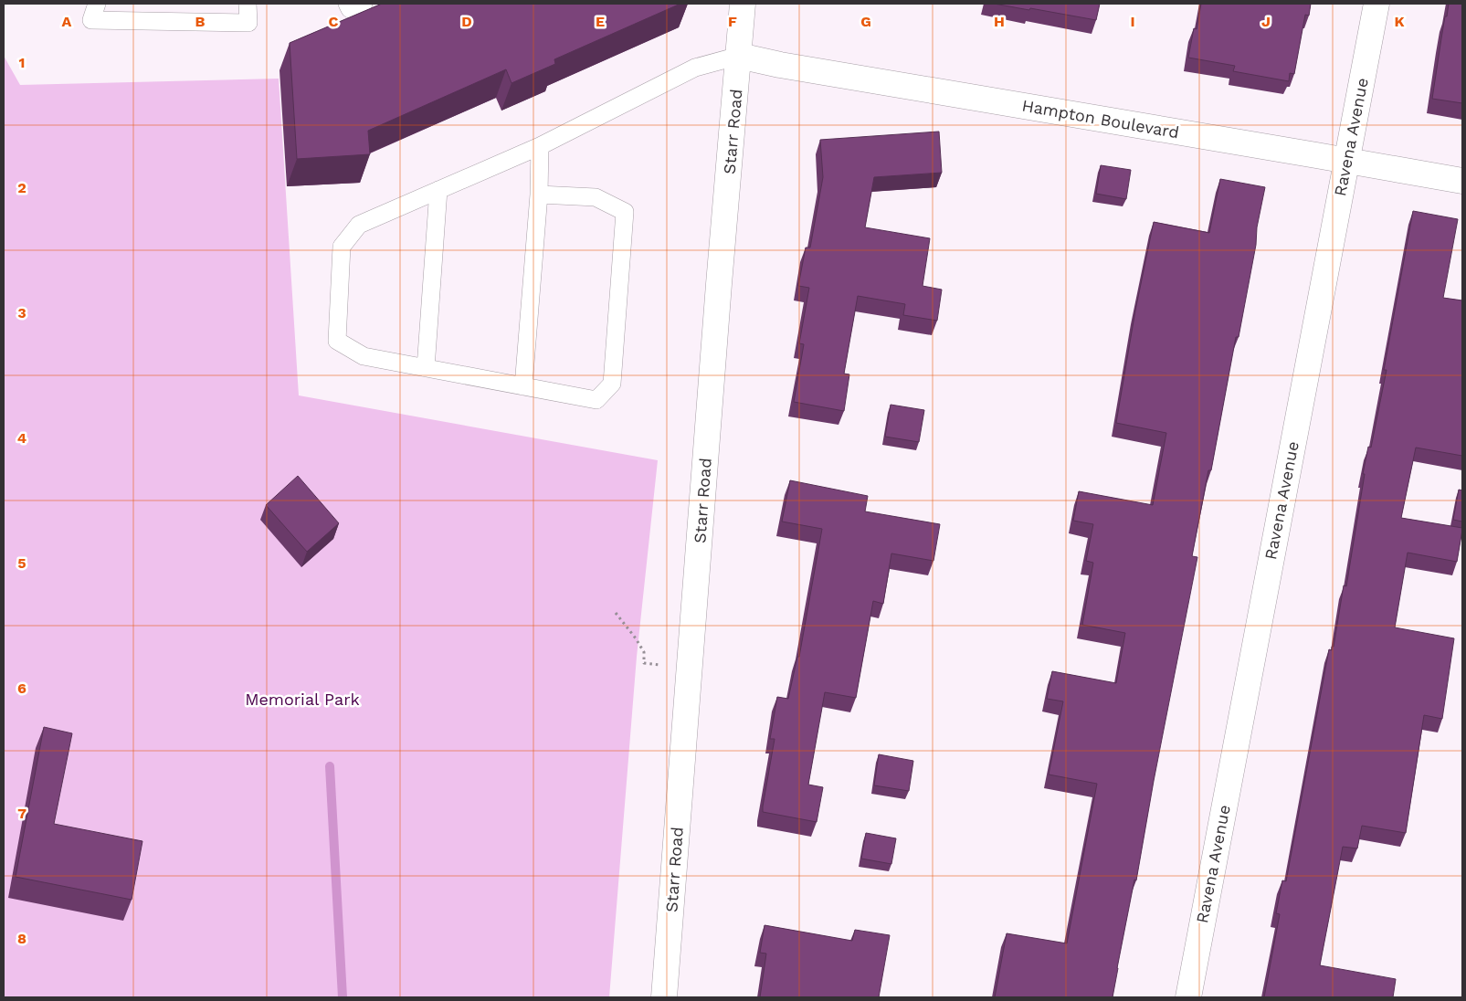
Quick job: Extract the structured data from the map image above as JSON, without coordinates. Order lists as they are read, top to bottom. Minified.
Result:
{"streets":{"street":["Hampton Boulevard","Starr Road","Ravena Avenue"]},"crossings":[["Hampton Boulevard","Starr Road"],["Hampton Boulevard","Ravena Avenue"]],"parks":["Memorial Park"],"grid":{"columns":["A","B","C","D","E","F","G","H","I","J","K"],"rows":["1","2","3","4","5","6","7","8"]}}
